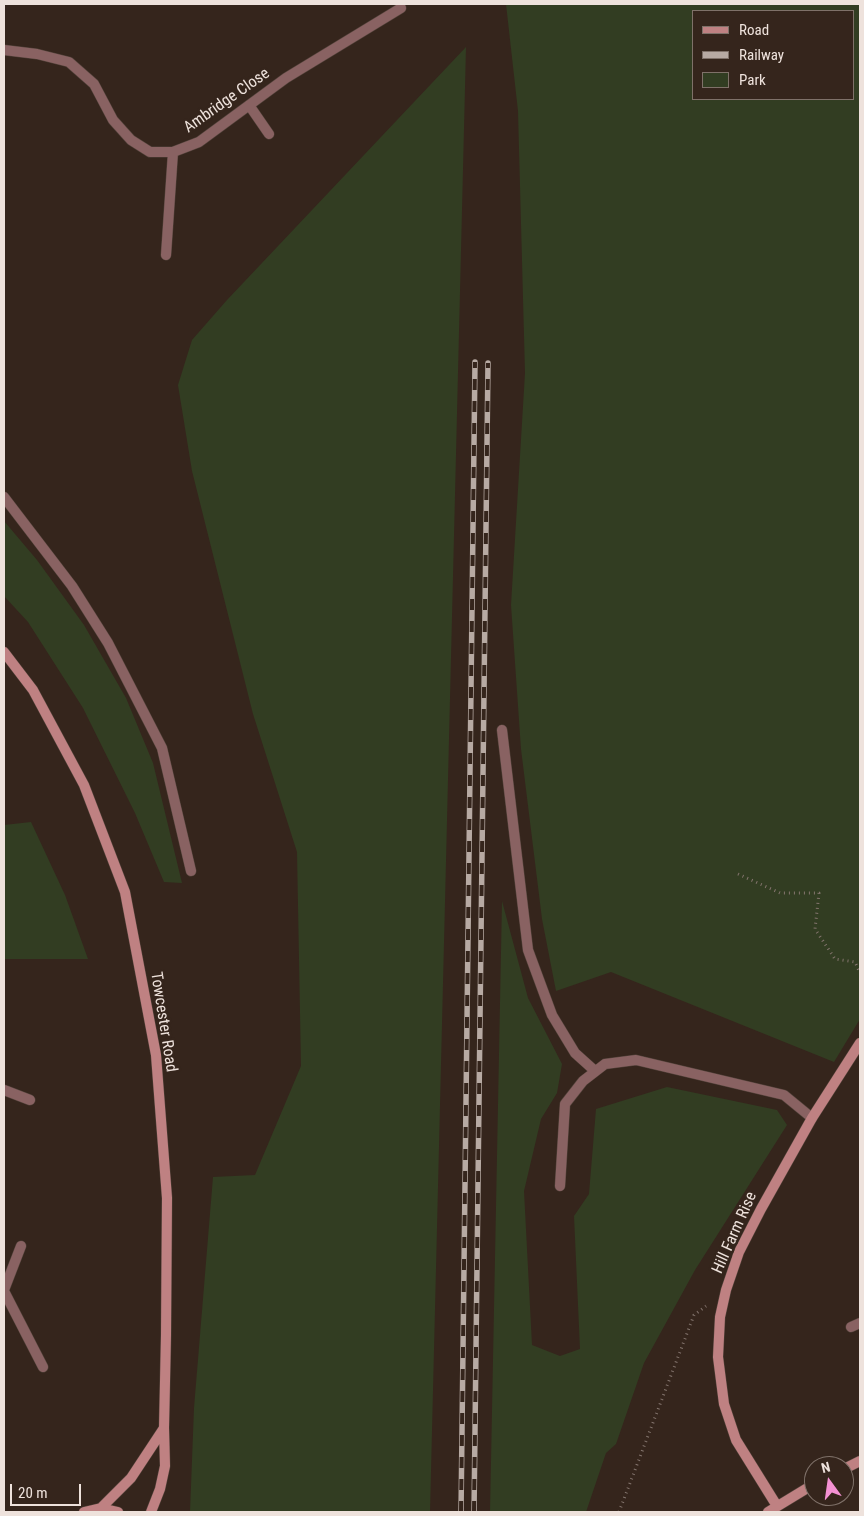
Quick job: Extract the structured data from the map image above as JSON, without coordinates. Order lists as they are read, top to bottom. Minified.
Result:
{"streets":{"street":["Ambridge Close","Towcester Road","Hill Farm Rise"]},"legend":["Road","Railway","Park"],"scale_bar":"20 m","north":"top"}
